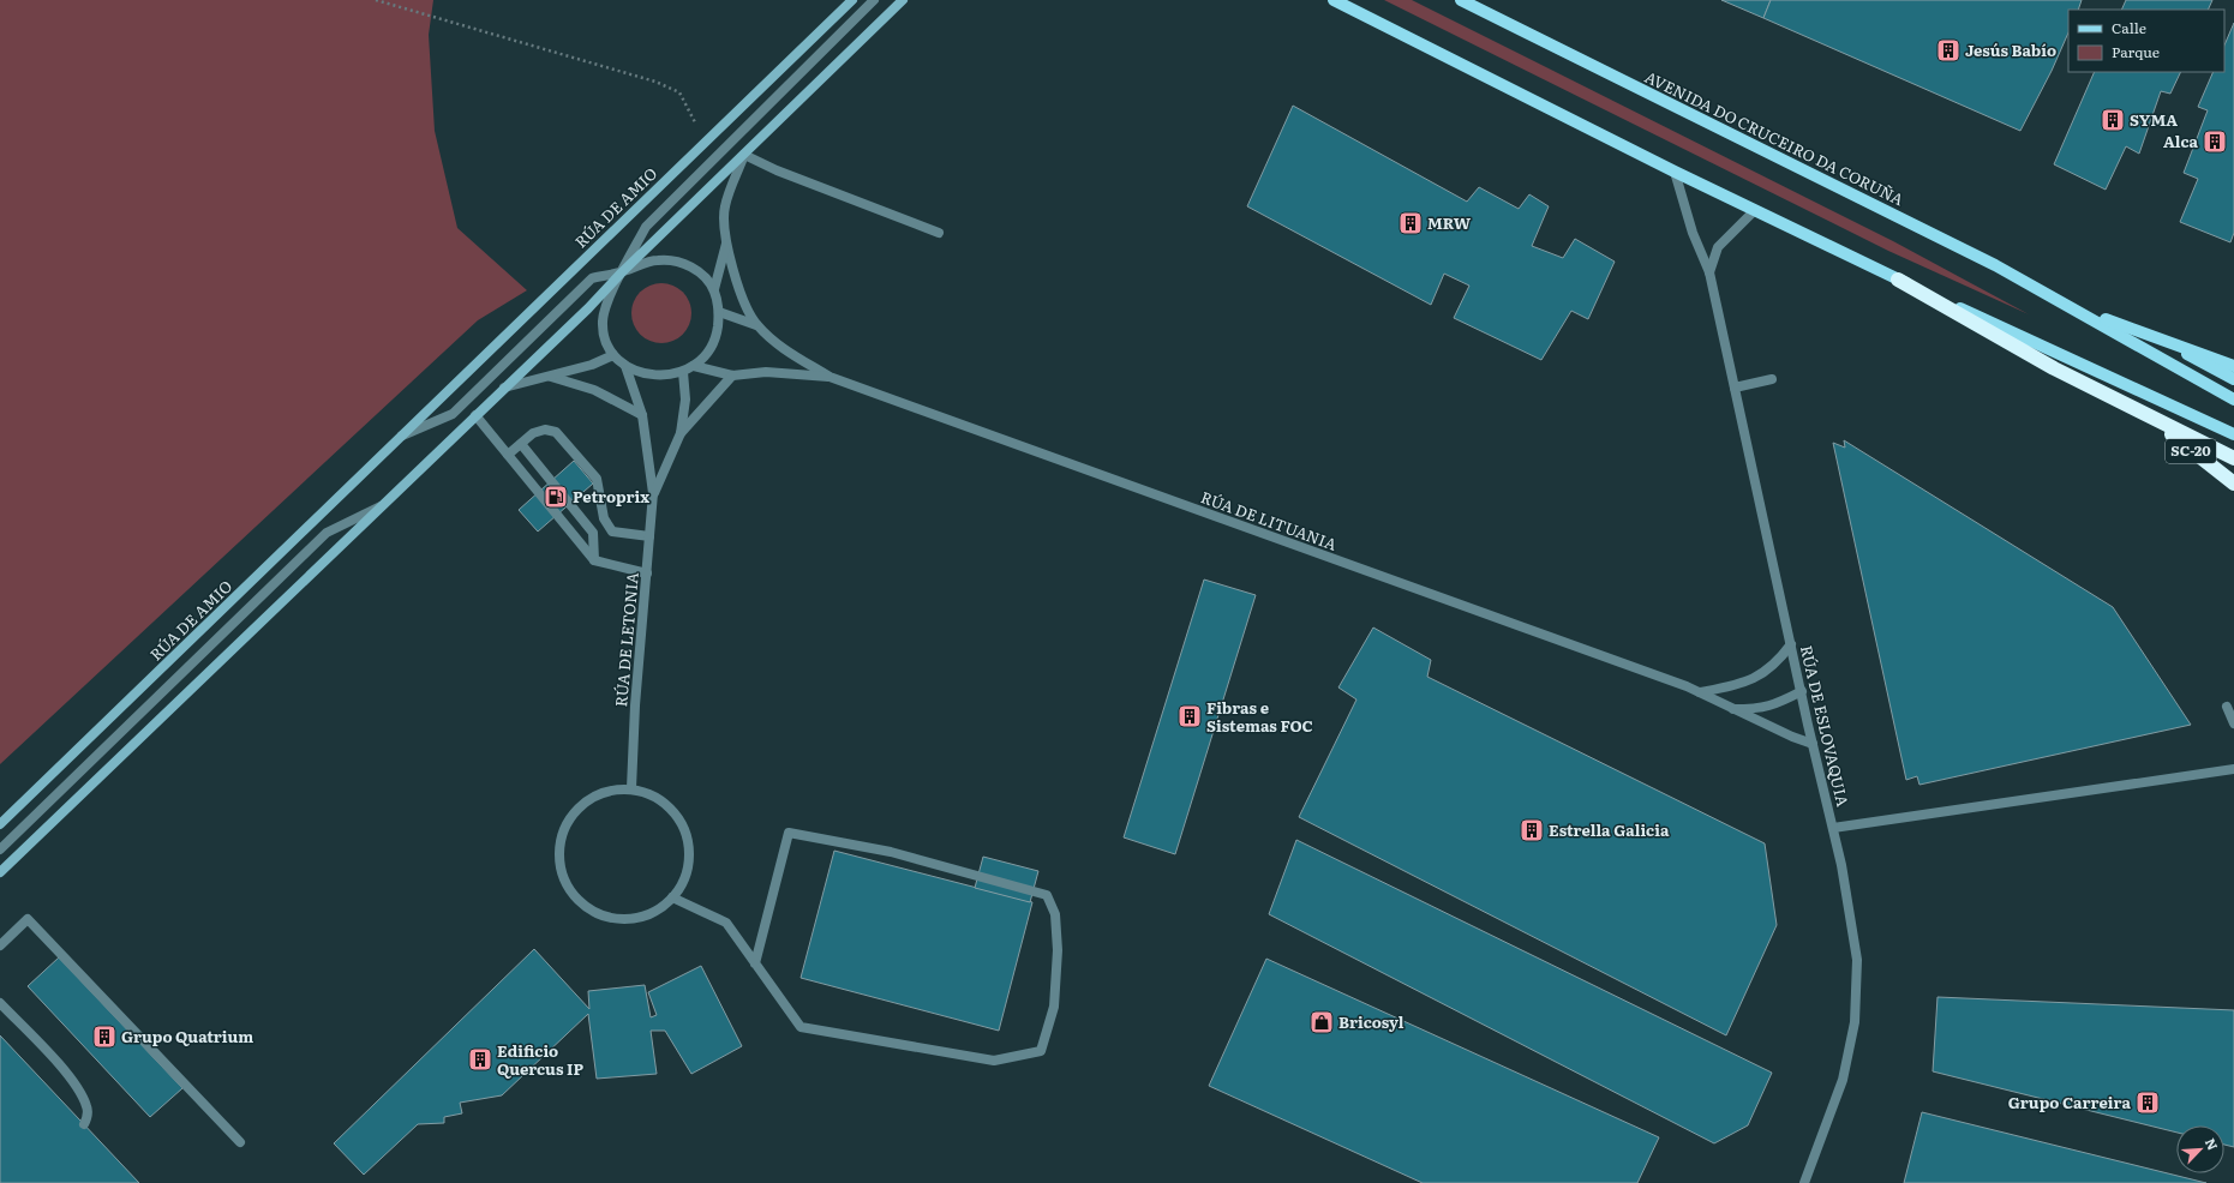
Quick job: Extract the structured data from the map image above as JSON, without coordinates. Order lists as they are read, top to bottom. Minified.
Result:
{"streets":{"highway":["SC-20"],"main road":["AVENIDA DO CRUCEIRO DA CORUÑA"],"street":["RÚA DE AMIO","RÚA DE LITUANIA","RÚA DE LETONIA","RÚA DE ESLOVAQUIA"]},"crossings":[["RÚA DE AMIO","RÚA DE LITUANIA"],["RÚA DE AMIO","RÚA DE LETONIA"],["RÚA DE LITUANIA","RÚA DE LETONIA"],["RÚA DE LITUANIA","RÚA DE ESLOVAQUIA"]],"places":{"building":["Jesús Babío","SYMA","Alca","MRW","Fibras e Sistemas FOC","Estrella Galicia","Grupo Quatrium","Edificio Quercus IP","Grupo Carreira"],"fuel station":["Petroprix"],"shop":["Bricosyl"]},"legend":["Calle","Parque"],"north":"top right"}
